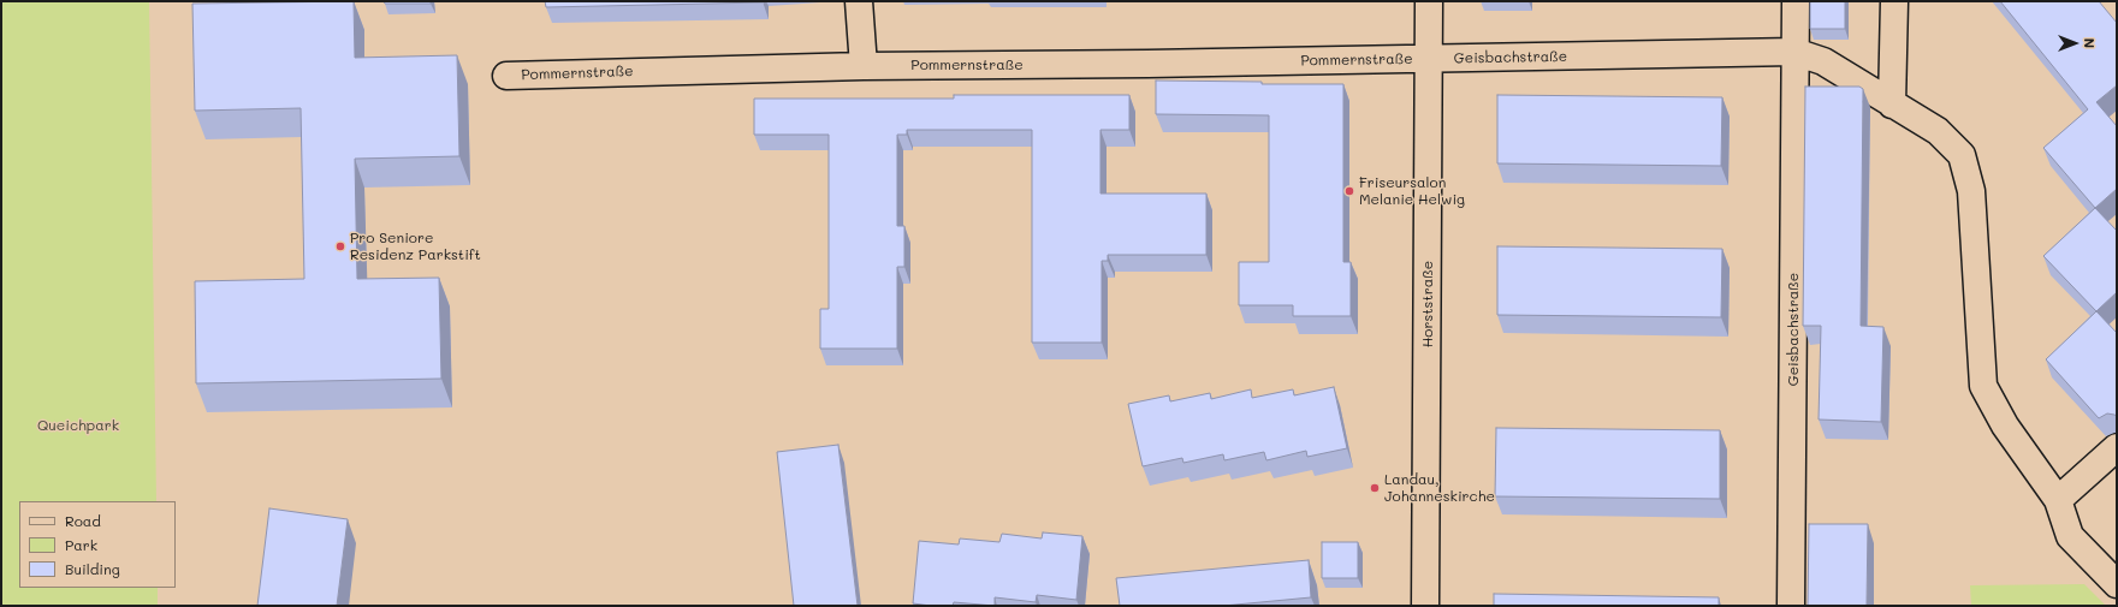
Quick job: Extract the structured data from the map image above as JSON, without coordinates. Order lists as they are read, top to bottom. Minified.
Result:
{"streets":{"street":["Geisbachstraße","Pommernstraße","Horststraße"]},"crossings":[["Geisbachstraße","Pommernstraße"],["Geisbachstraße","Horststraße"],["Pommernstraße","Horststraße"]],"parks":["Queichpark"],"places":["Friseursalon Melanie Helwig","Pro Seniore Residenz Parkstift","Landau, Johanneskirche"],"legend":["Road","Park","Building"],"north":"right"}
